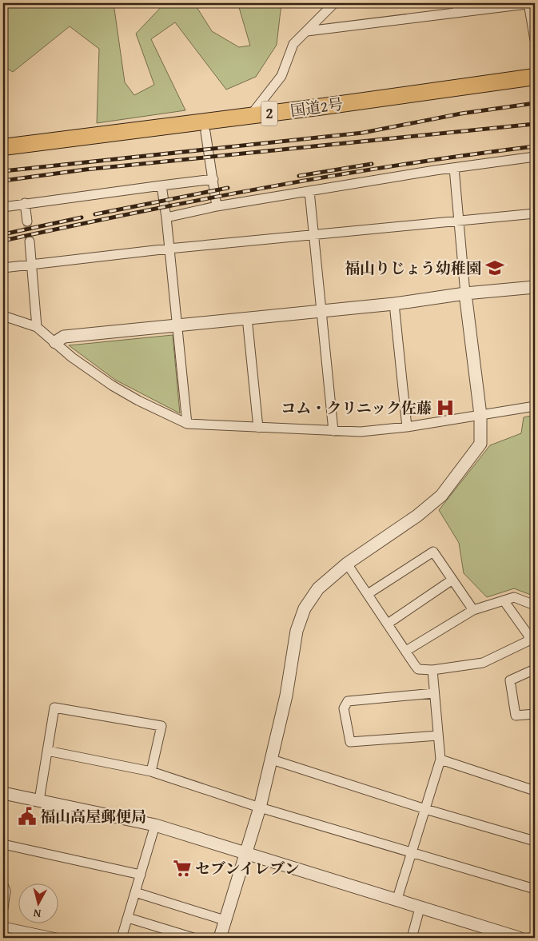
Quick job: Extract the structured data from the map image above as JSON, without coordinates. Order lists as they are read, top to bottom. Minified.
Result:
{"streets":{"highway":["国道2号","2"]},"places":{"school or university":["福山りじょう幼稚園"],"hospital":["コム・クリニック佐藤"],"public building":["福山高屋郵便局"],"supermarket":["セブンイレブン"]},"north":"bottom"}
